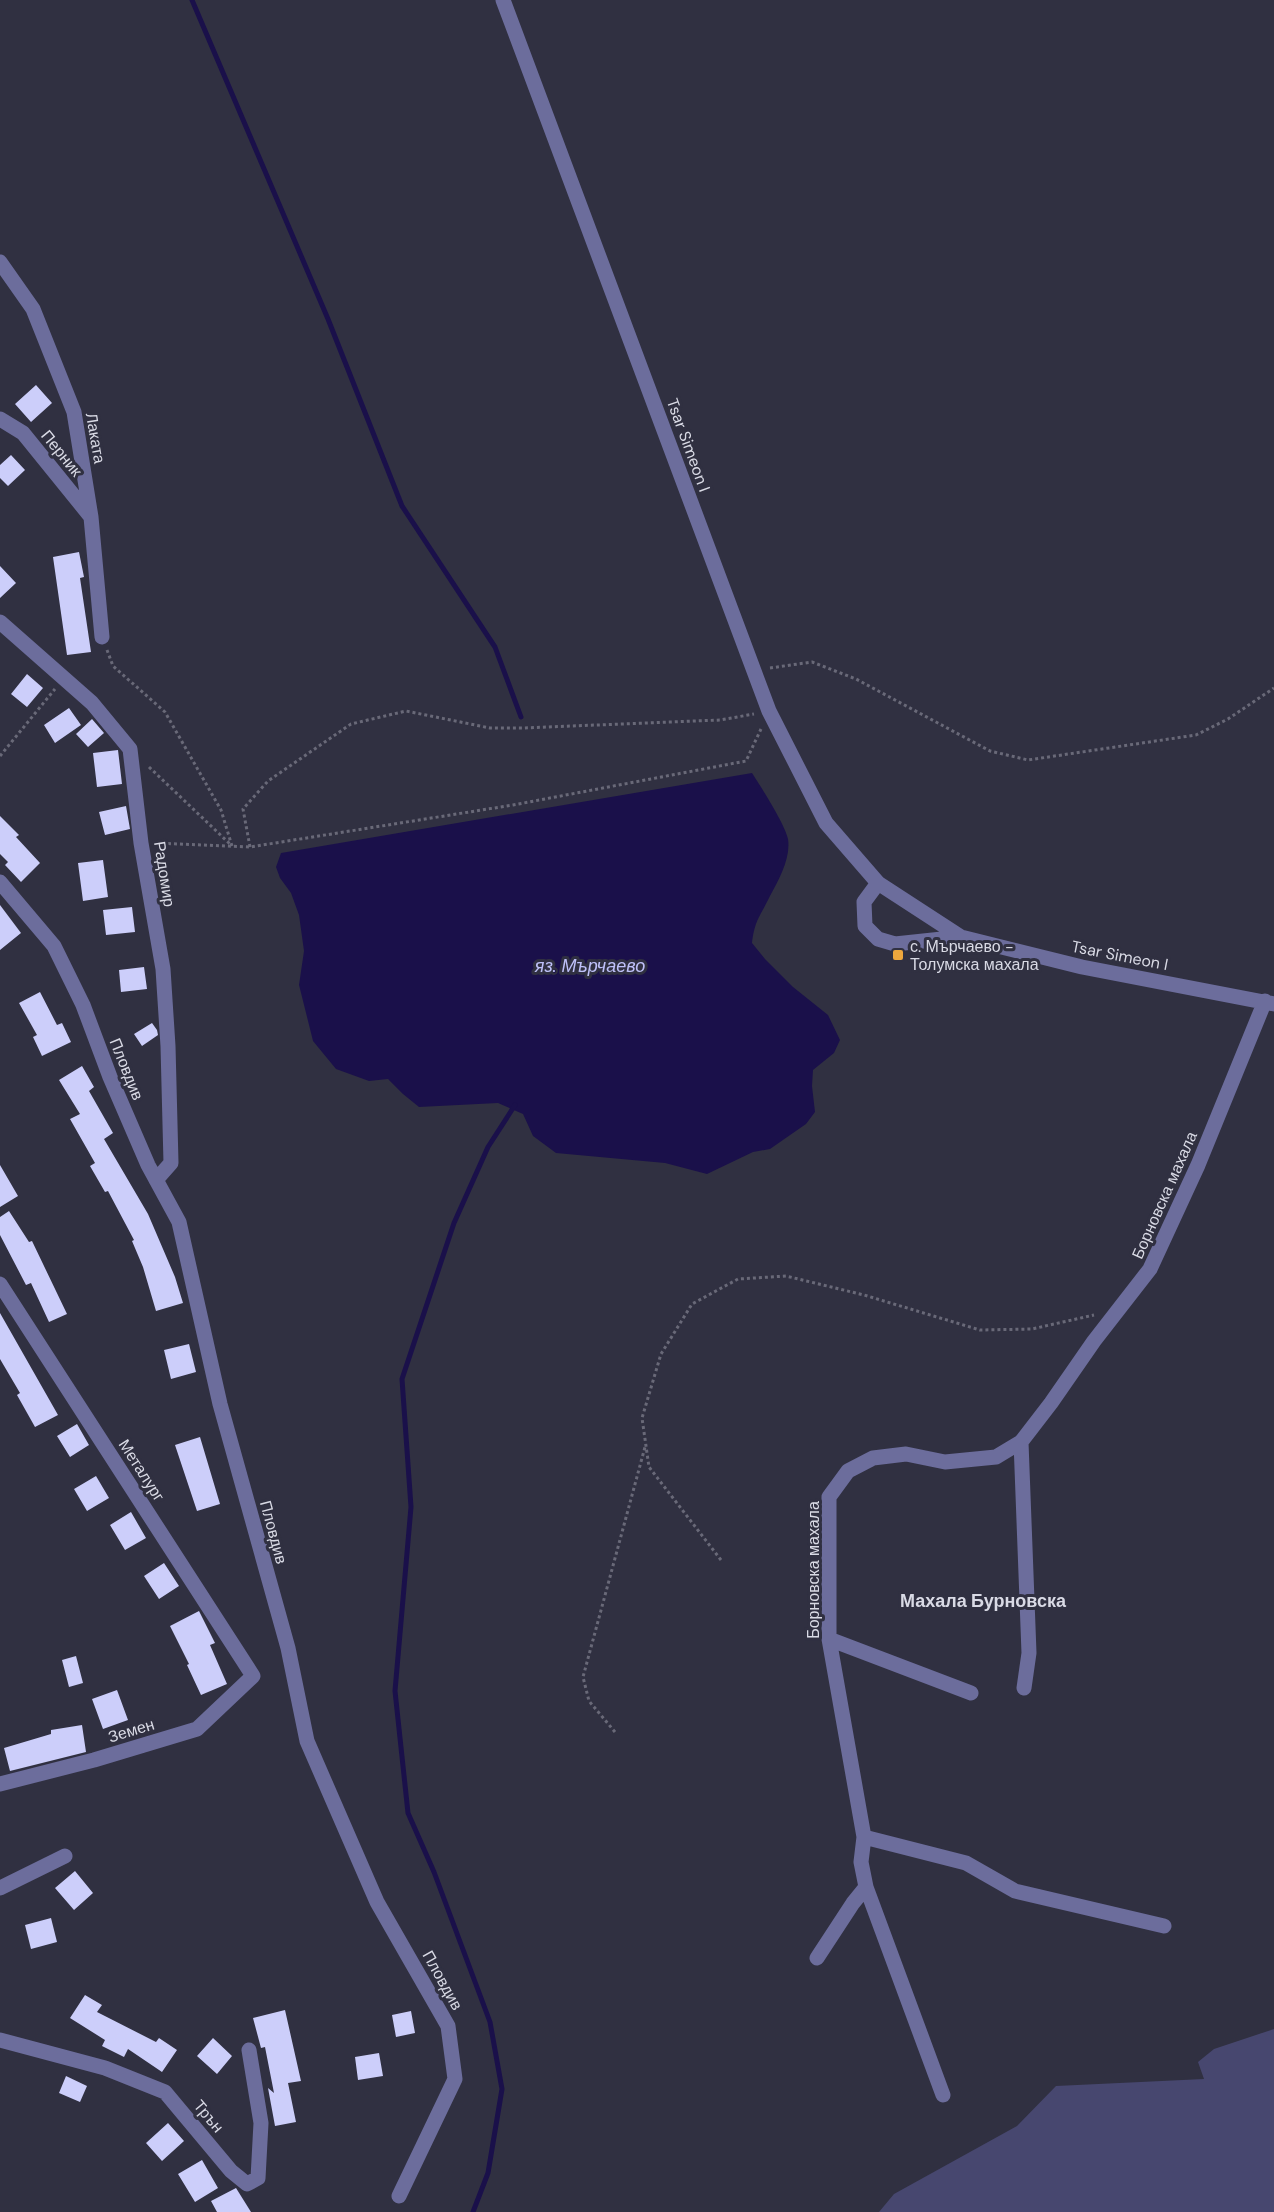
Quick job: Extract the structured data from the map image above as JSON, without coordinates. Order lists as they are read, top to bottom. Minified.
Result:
{"streets":{"street":["Лаката","Tsar Simeon I","Перник","Радомир","Пловдив","Борновска махала","Металург","Земен","Трън"]},"crossings":[["Лаката","Перник"],["Tsar Simeon I","Борновска махала"],["Радомир","Пловдив"],["Металург","Земен"]],"districts":["Махала Бурновска"],"water":["яз. Мърчаево"],"places":{"transit":["с. Мърчаево - Толумска махала"]}}
